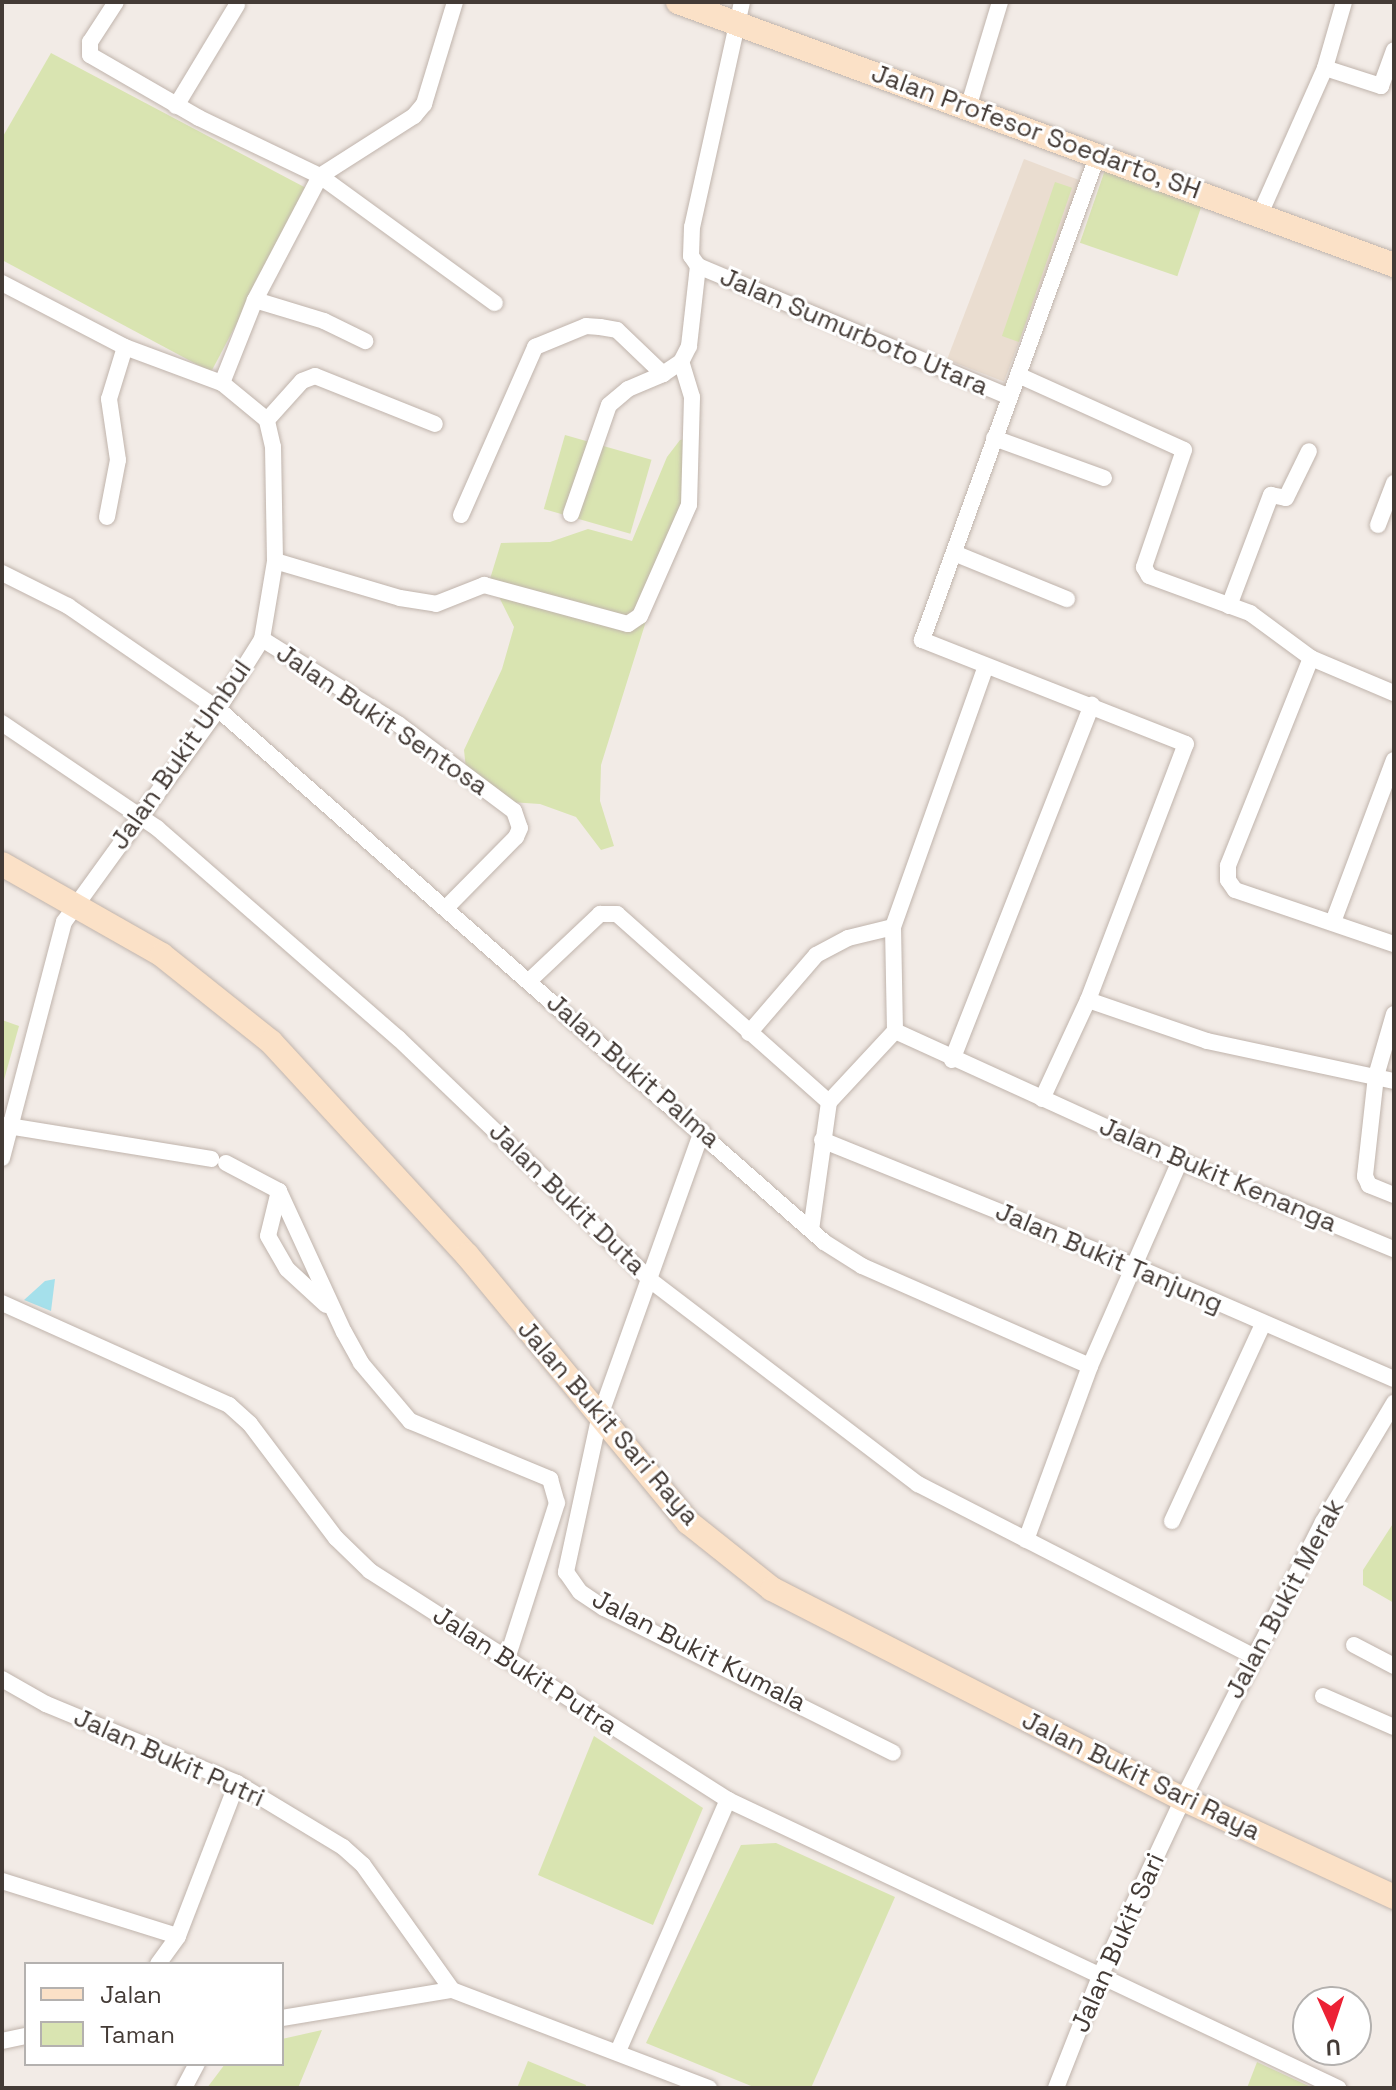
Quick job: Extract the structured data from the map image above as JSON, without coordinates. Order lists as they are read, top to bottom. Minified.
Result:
{"streets":{"street":["Jalan Profesor Soedarto, SH","Jalan Sumurboto Utara","Jalan Bukit Sentosa","Jalan Bukit Umbul","Jalan Bukit Palma","Jalan Bukit Kenanga","Jalan Bukit Duta","Jalan Bukit Tanjung","Jalan Bukit Sari Raya","Jalan Bukit Merak","Jalan Bukit Kumala","Jalan Bukit Putra","Jalan Bukit Putri","Jalan Bukit Sari"]},"crossings":[["Jalan Profesor Soedarto, SH","Jalan Sumurboto Utara"],["Jalan Bukit Sentosa","Jalan Bukit Umbul"],["Jalan Bukit Sentosa","Jalan Bukit Palma"],["Jalan Bukit Umbul","Jalan Bukit Palma"],["Jalan Bukit Umbul","Jalan Bukit Duta"],["Jalan Bukit Umbul","Jalan Bukit Sari Raya"],["Jalan Bukit Palma","Jalan Bukit Kumala"],["Jalan Bukit Duta","Jalan Bukit Merak"],["Jalan Bukit Duta","Jalan Bukit Kumala"],["Jalan Bukit Sari Raya","Jalan Bukit Merak"],["Jalan Bukit Sari Raya","Jalan Bukit Kumala"],["Jalan Bukit Sari Raya","Jalan Bukit Sari"],["Jalan Bukit Merak","Jalan Bukit Sari"],["Jalan Bukit Putra","Jalan Bukit Sari"]],"legend":["Jalan","Taman"],"north":"bottom"}
